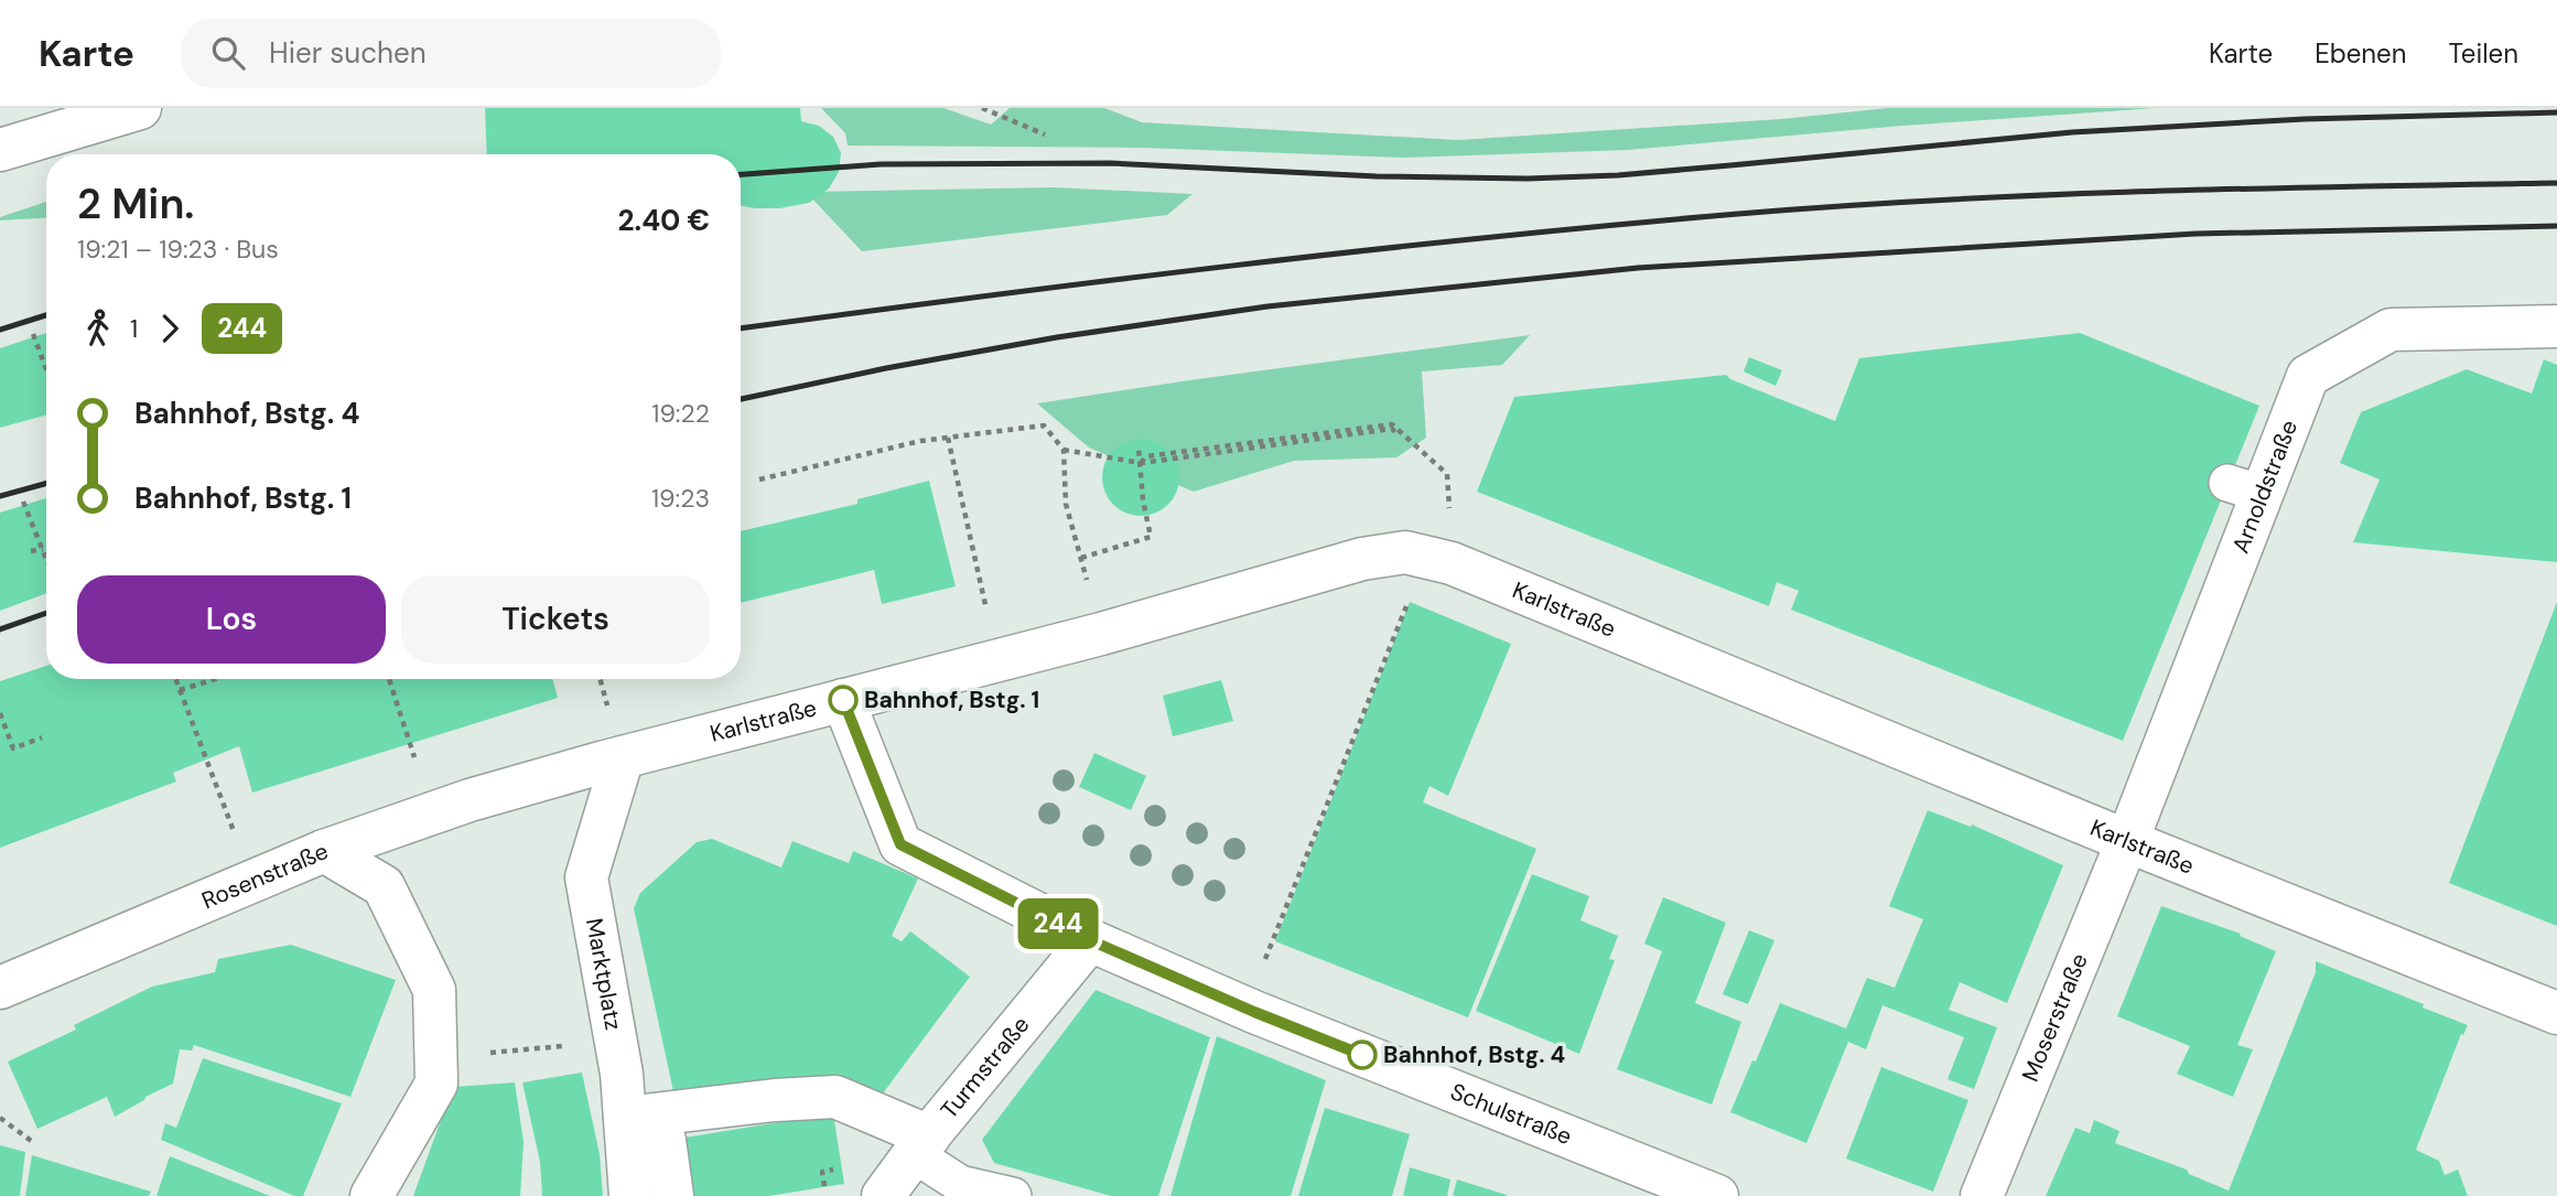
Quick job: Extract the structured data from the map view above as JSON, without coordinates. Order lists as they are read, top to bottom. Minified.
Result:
{"streets":{"street":["Arnoldstraße","Karlstraße","Rosenstraße","Marktplatz","Moserstraße","Turmstraße","Schulstraße"]},"crossings":[["Arnoldstraße","Karlstraße"],["Arnoldstraße","Moserstraße"],["Karlstraße","Rosenstraße"],["Karlstraße","Marktplatz"],["Karlstraße","Moserstraße"],["Karlstraße","Schulstraße"],["Turmstraße","Schulstraße"]],"places":["Bahnhof, Bstg. 1","Bahnhof, Bstg. 4"],"lines":["bus line 244"],"page":{"header":"Karte","search":"Hier suchen","nav":["Karte","Ebenen","Teilen"],"on_map":"244","heading":["2 Min.","19:21 – 19:23 · Bus","2.40 €"],"legs":["1","244"],"list":[{"name":"Bahnhof, Bstg. 4","value":"19:22"},{"name":"Bahnhof, Bstg. 1","value":"19:23"}],"buttons":["Los","Tickets"]}}
